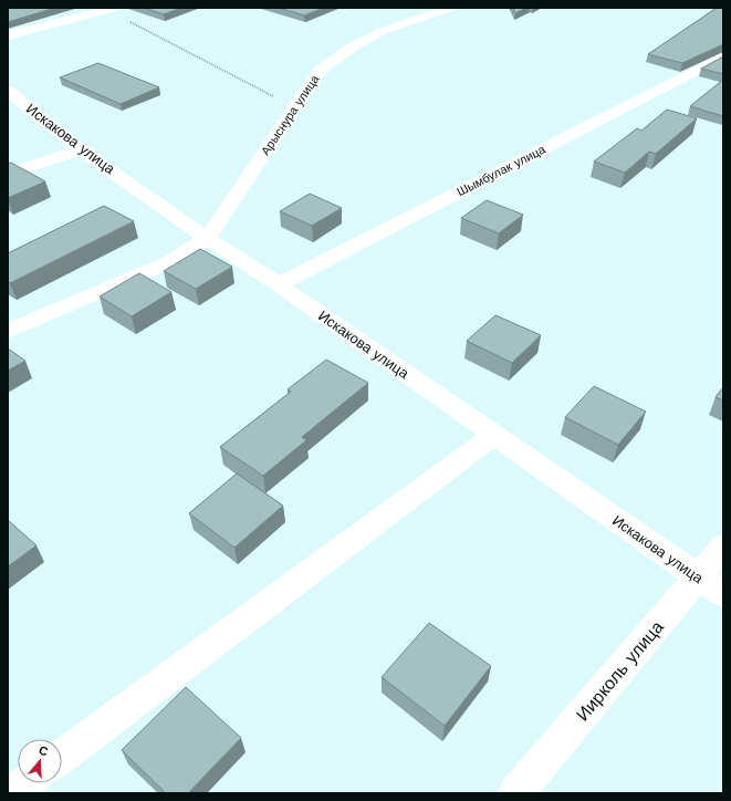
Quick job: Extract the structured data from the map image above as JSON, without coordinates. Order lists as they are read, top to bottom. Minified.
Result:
{"streets":{"street":["Арыснура улица","Искакова улица","Шымбулак улица","Иирколь улица"]},"crossings":[["Арыснура улица","Искакова улица"],["Искакова улица","Шымбулак улица"],["Искакова улица","Иирколь улица"]],"north":"top"}
